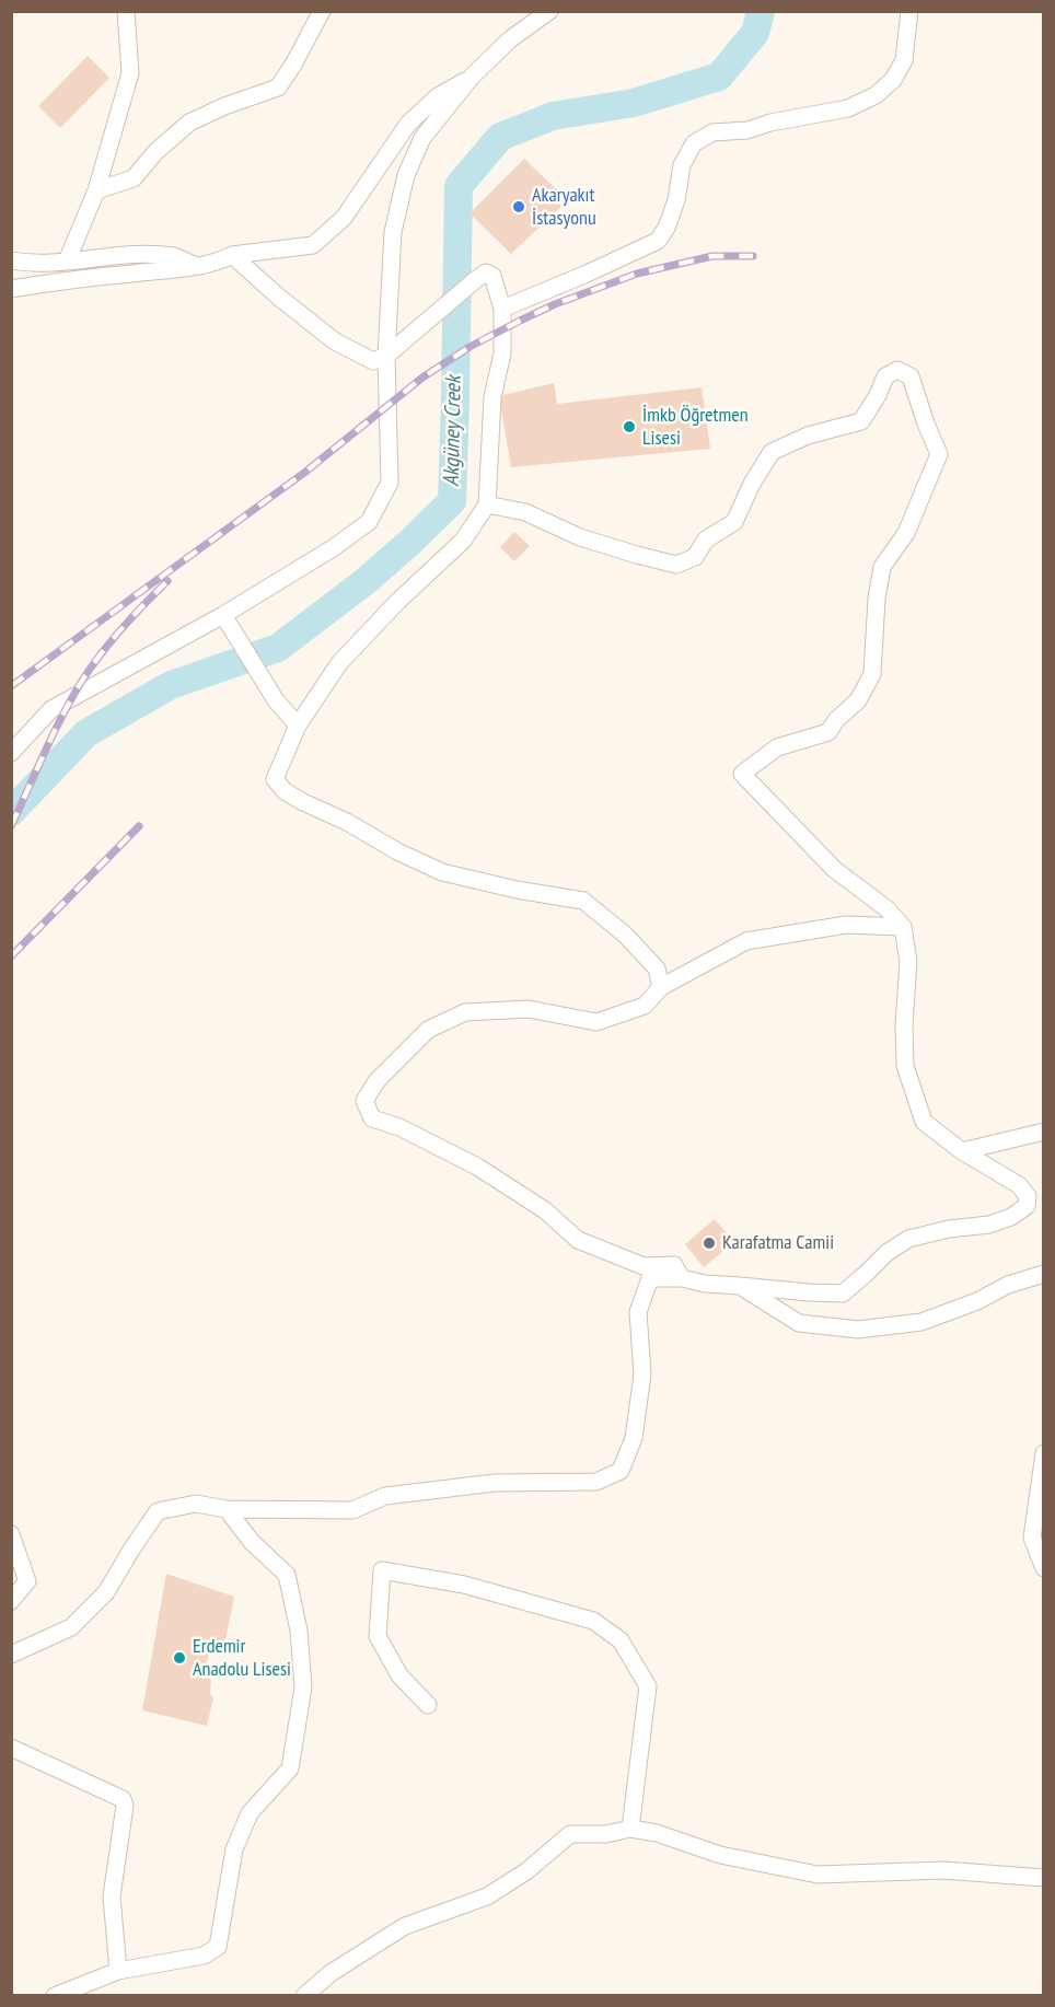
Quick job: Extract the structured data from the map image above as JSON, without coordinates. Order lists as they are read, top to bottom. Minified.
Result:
{"water":["Akgüney Creek"],"places":["Akaryakıt İstasyonu","İmkb Öğretmen Lisesi","Karafatma Camii","Erdemir Anadolu Lisesi"]}
